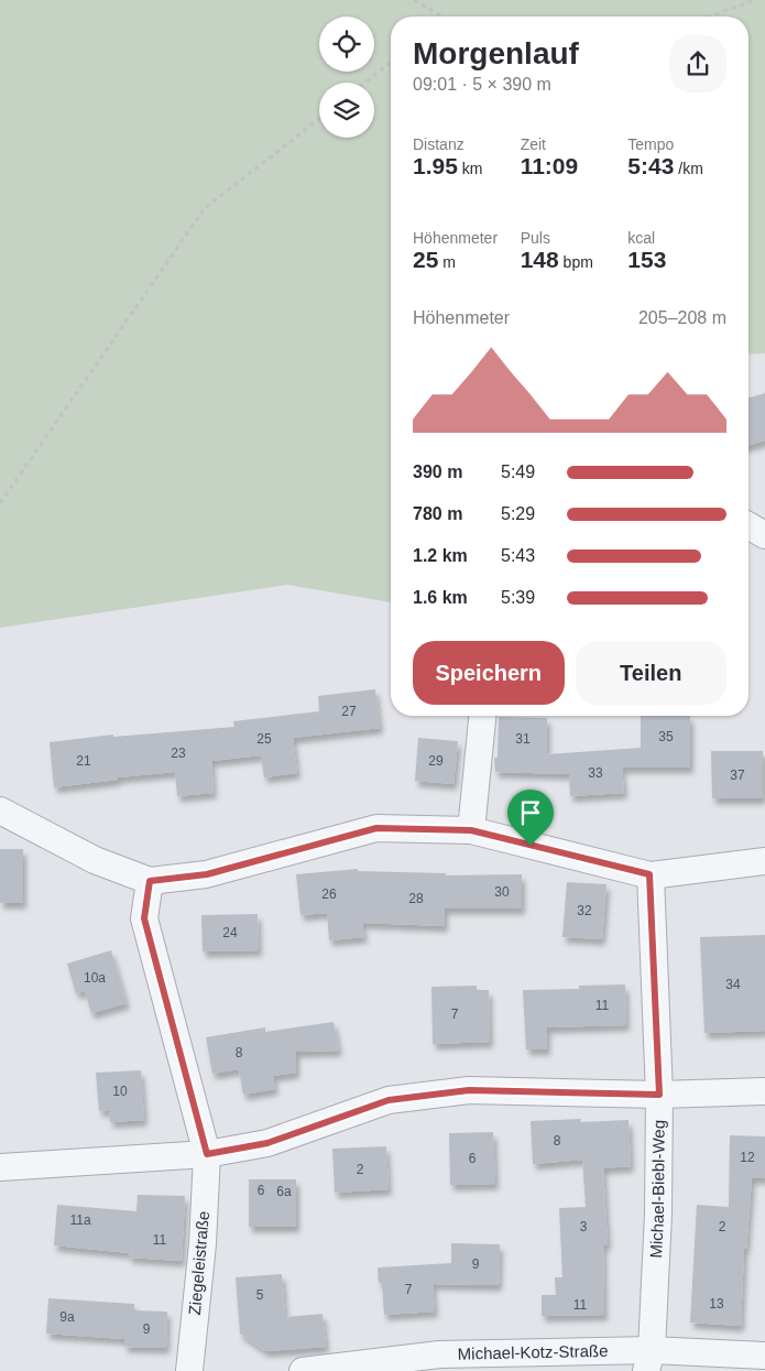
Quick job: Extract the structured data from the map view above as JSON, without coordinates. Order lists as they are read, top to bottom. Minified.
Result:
{"streets":{"street":["Michael-Biebl-Weg","Ziegeleistraße","Michael-Kotz-Straße"]},"crossings":[["Michael-Biebl-Weg","Michael-Kotz-Straße"]],"house_numbers":["27","35","25","31","23","21","29","33","37","30","26","28","32","24","10a","34","11","7","8","10","8","12","6","2","6","6a","11a","3","2","11","9","7","5","13","11","9a","9"],"page":{"heading":["Morgenlauf","09:01 · 5 × 390 m"],"stats":[["Distanz","1.95 km"],["Zeit","11:09"],["Tempo","5:43 /km"],["Höhenmeter","25 m"],["Puls","148 bpm"],["kcal","153"]],"chart":["Höhenmeter","205–208 m"],"list":[{"name":"390 m","note":"5:49"},{"name":"780 m","note":"5:29"},{"name":"1.2 km","note":"5:43"},{"name":"1.6 km","note":"5:39"}],"buttons":["Speichern","Teilen"]}}
